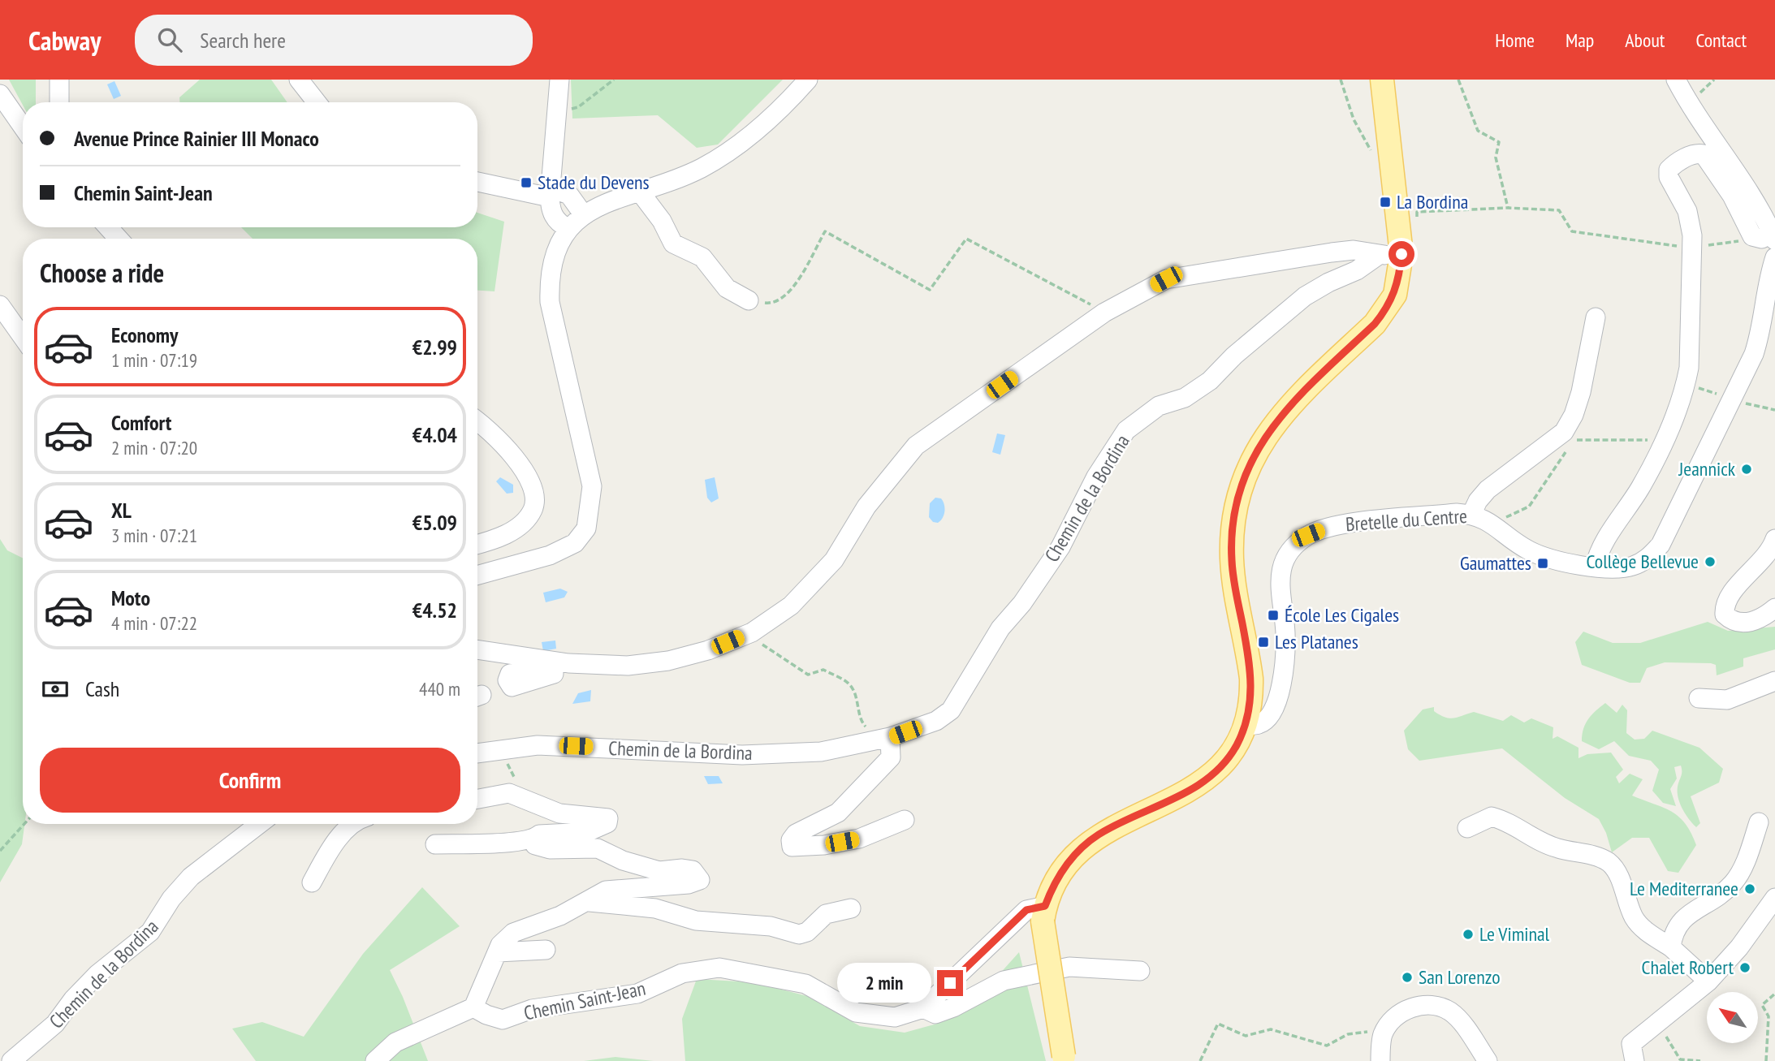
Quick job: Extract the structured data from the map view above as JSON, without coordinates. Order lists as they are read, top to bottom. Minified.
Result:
{"streets":{"street":["Chemin de la Bordina","Bretelle du Centre","Chemin Saint-Jean"]},"places":{"transit":["Stade du Devens","La Bordina","Gaumattes","École Les Cigales","Les Platanes"],"other":["Jeannick","Collège Bellevue","Le Mediterranee","Le Viminal","Chalet Robert","San Lorenzo"]},"north":"top left","page":{"header":"Cabway","search":"Search here","nav":["Home","Map","About","Contact"],"banner":["Avenue Prince Rainier III Monaco","Chemin Saint-Jean"],"heading":"Choose a ride","list":[{"name":"Economy","note":"1 min · 07:19","value":"€2.99"},{"name":"Comfort","note":"2 min · 07:20","value":"€4.04"},{"name":"XL","note":"3 min · 07:21","value":"€5.09"},{"name":"Moto","note":"4 min · 07:22","value":"€4.52"}],"pay":["Cash","440 m"],"buttons":"Confirm","bubble":"2 min"}}
